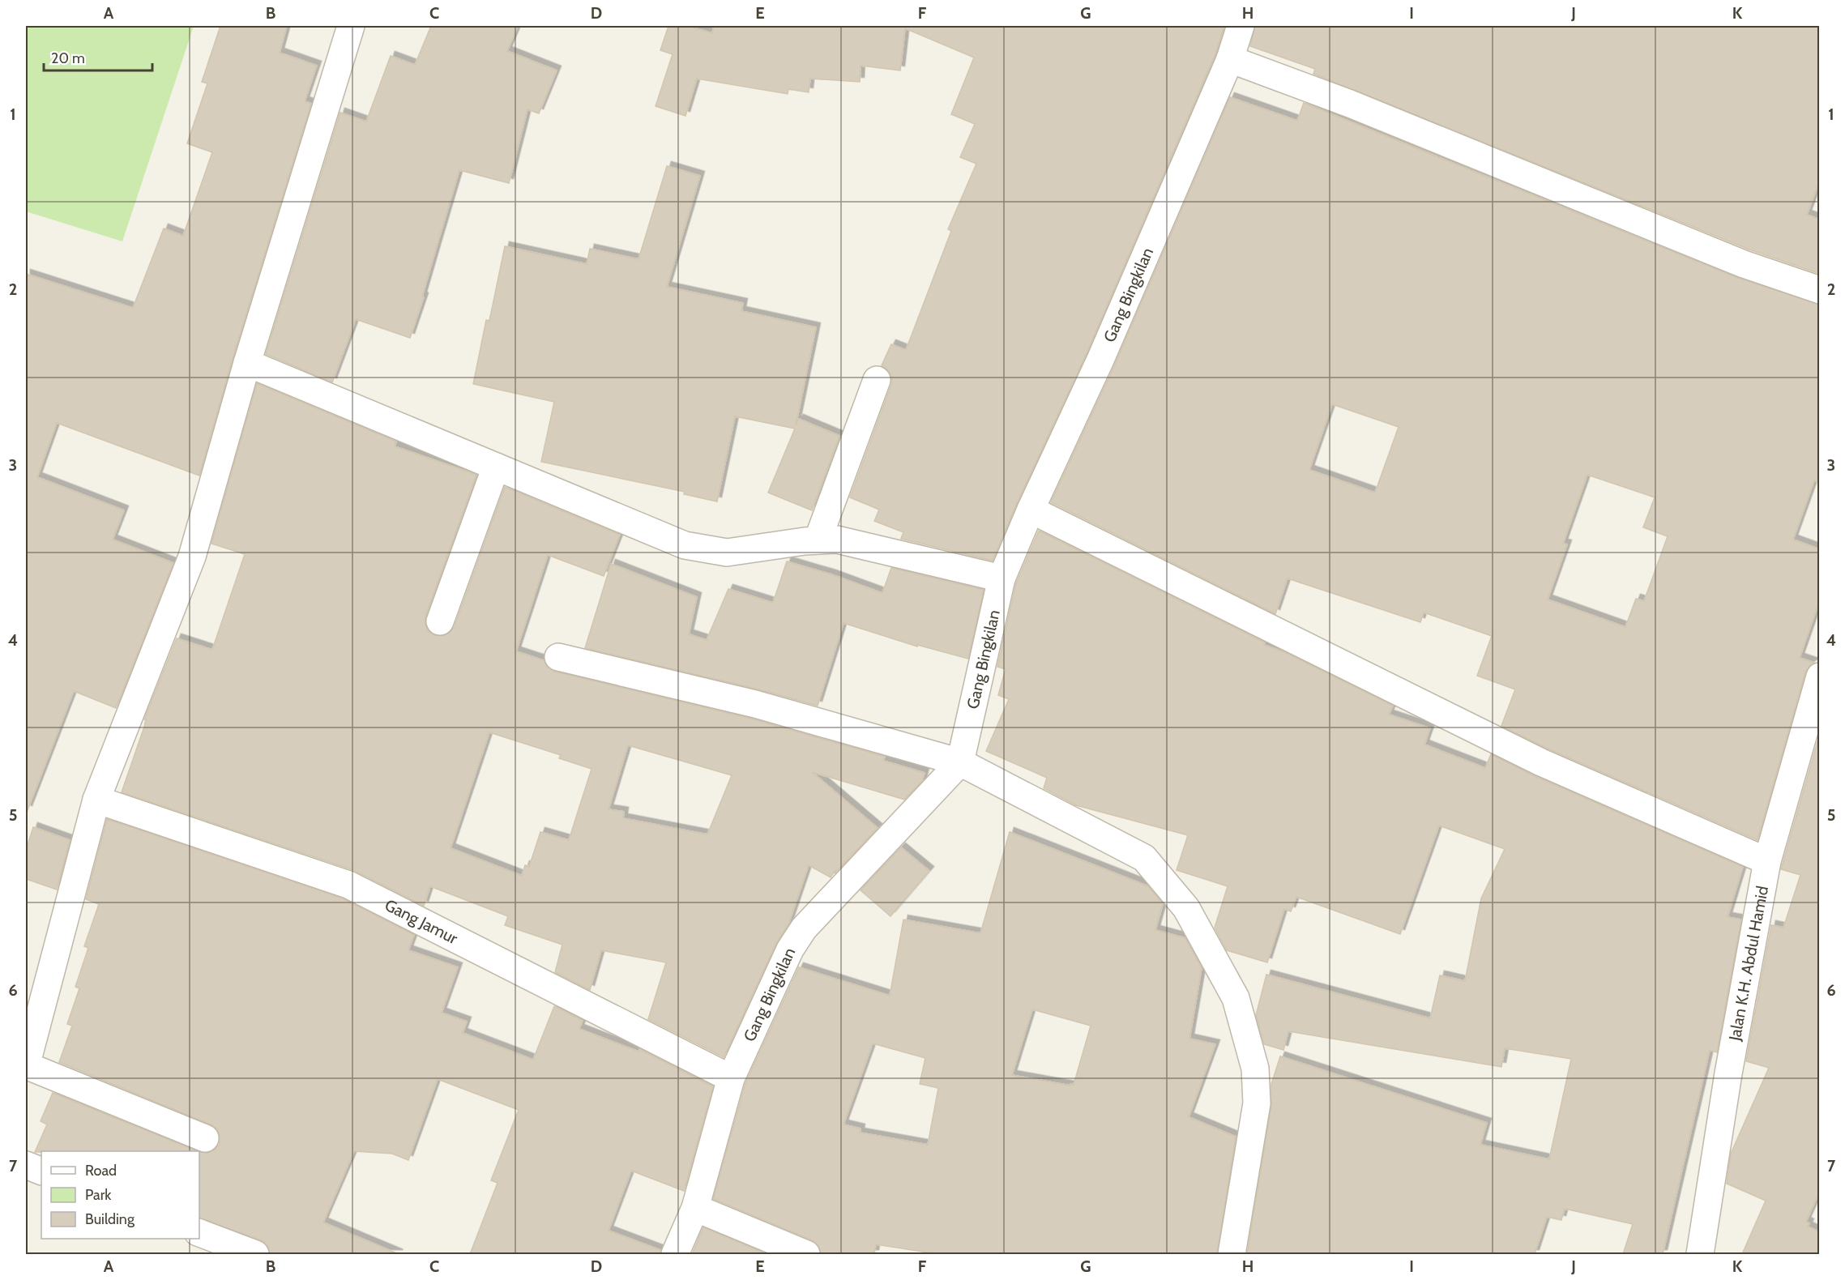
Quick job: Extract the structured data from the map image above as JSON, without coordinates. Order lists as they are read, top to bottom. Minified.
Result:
{"streets":{"street":["Gang Bingkilan","Gang Jamur","Jalan K.H. Abdul Hamid"]},"crossings":[["Gang Bingkilan","Gang Jamur"]],"legend":["Road","Park","Building"],"scale_bar":"20 m","grid":{"columns":["A","B","C","D","E","F","G","H","I","J","K"],"rows":["1","2","3","4","5","6","7"]}}
